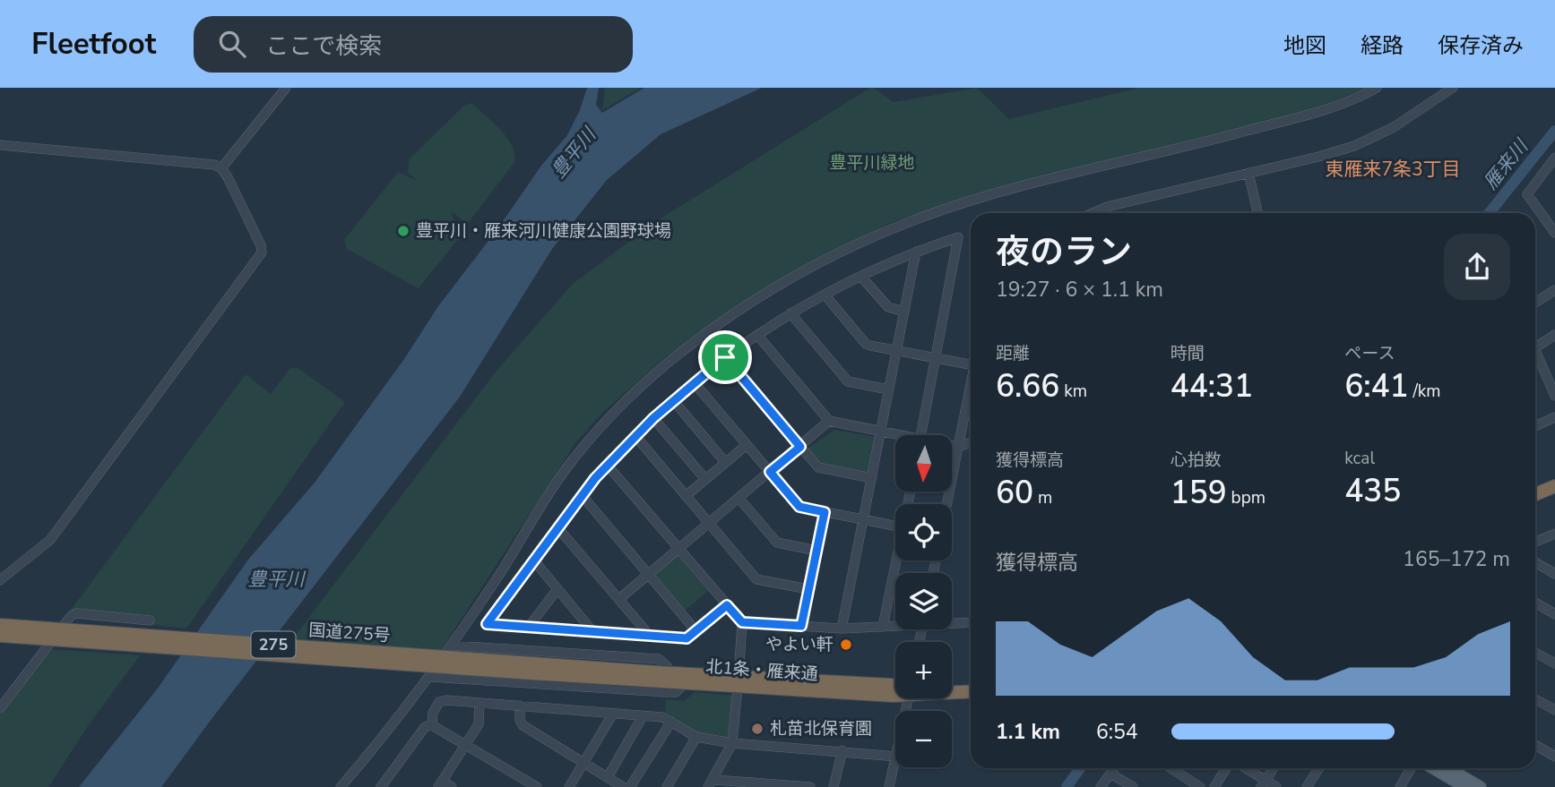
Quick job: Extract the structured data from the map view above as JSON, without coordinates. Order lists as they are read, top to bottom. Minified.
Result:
{"streets":{"highway":["国道275号","275","北1条・雁来通"]},"crossings":[["国道275号","北1条・雁来通"]],"districts":["東雁来7条3丁目"],"water":["豊平川","雁来川"],"parks":["豊平川緑地"],"places":["豊平川・雁来河川健康公園野球場","やよい軒","札苗北保育園"],"north":"bottom","page":{"header":"Fleetfoot","search":"ここで検索","nav":["地図","経路","保存済み"],"heading":["夜のラン","19:27 · 6 × 1.1 km"],"stats":[["距離","6.66 km"],["時間","44:31"],["ペース","6:41 /km"],["獲得標高","60 m"],["心拍数","159 bpm"],["kcal","435"]],"map_buttons":["+","−"],"chart":["獲得標高","165–172 m"],"list":[{"name":"1.1 km","note":"6:54"}]}}
